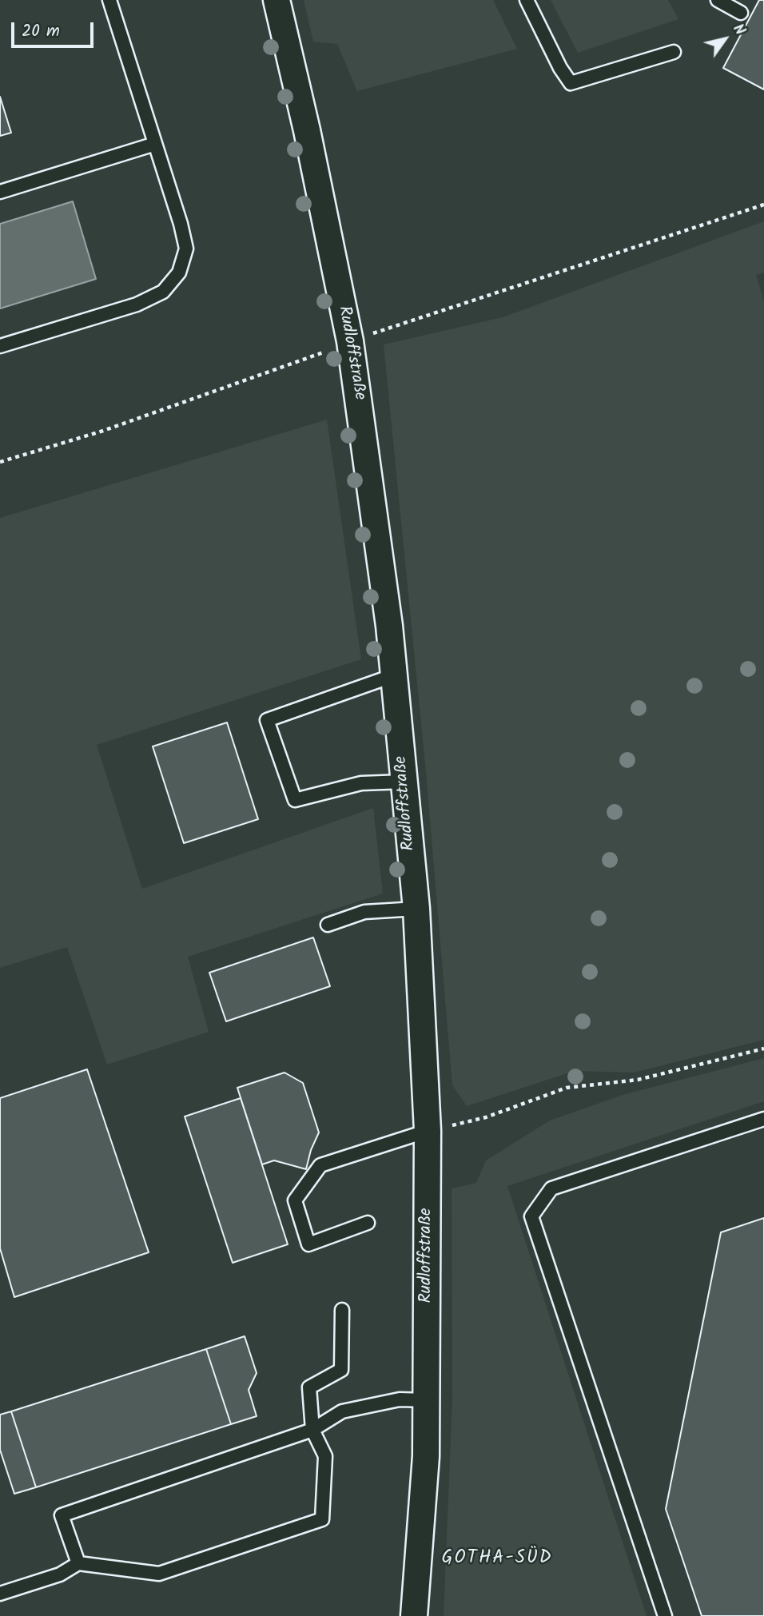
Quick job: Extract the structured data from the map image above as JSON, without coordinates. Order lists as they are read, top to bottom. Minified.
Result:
{"streets":{"street":["Rudloffstraße"]},"districts":["GOTHA-SÜD"],"scale_bar":"20 m","north":"top right"}
